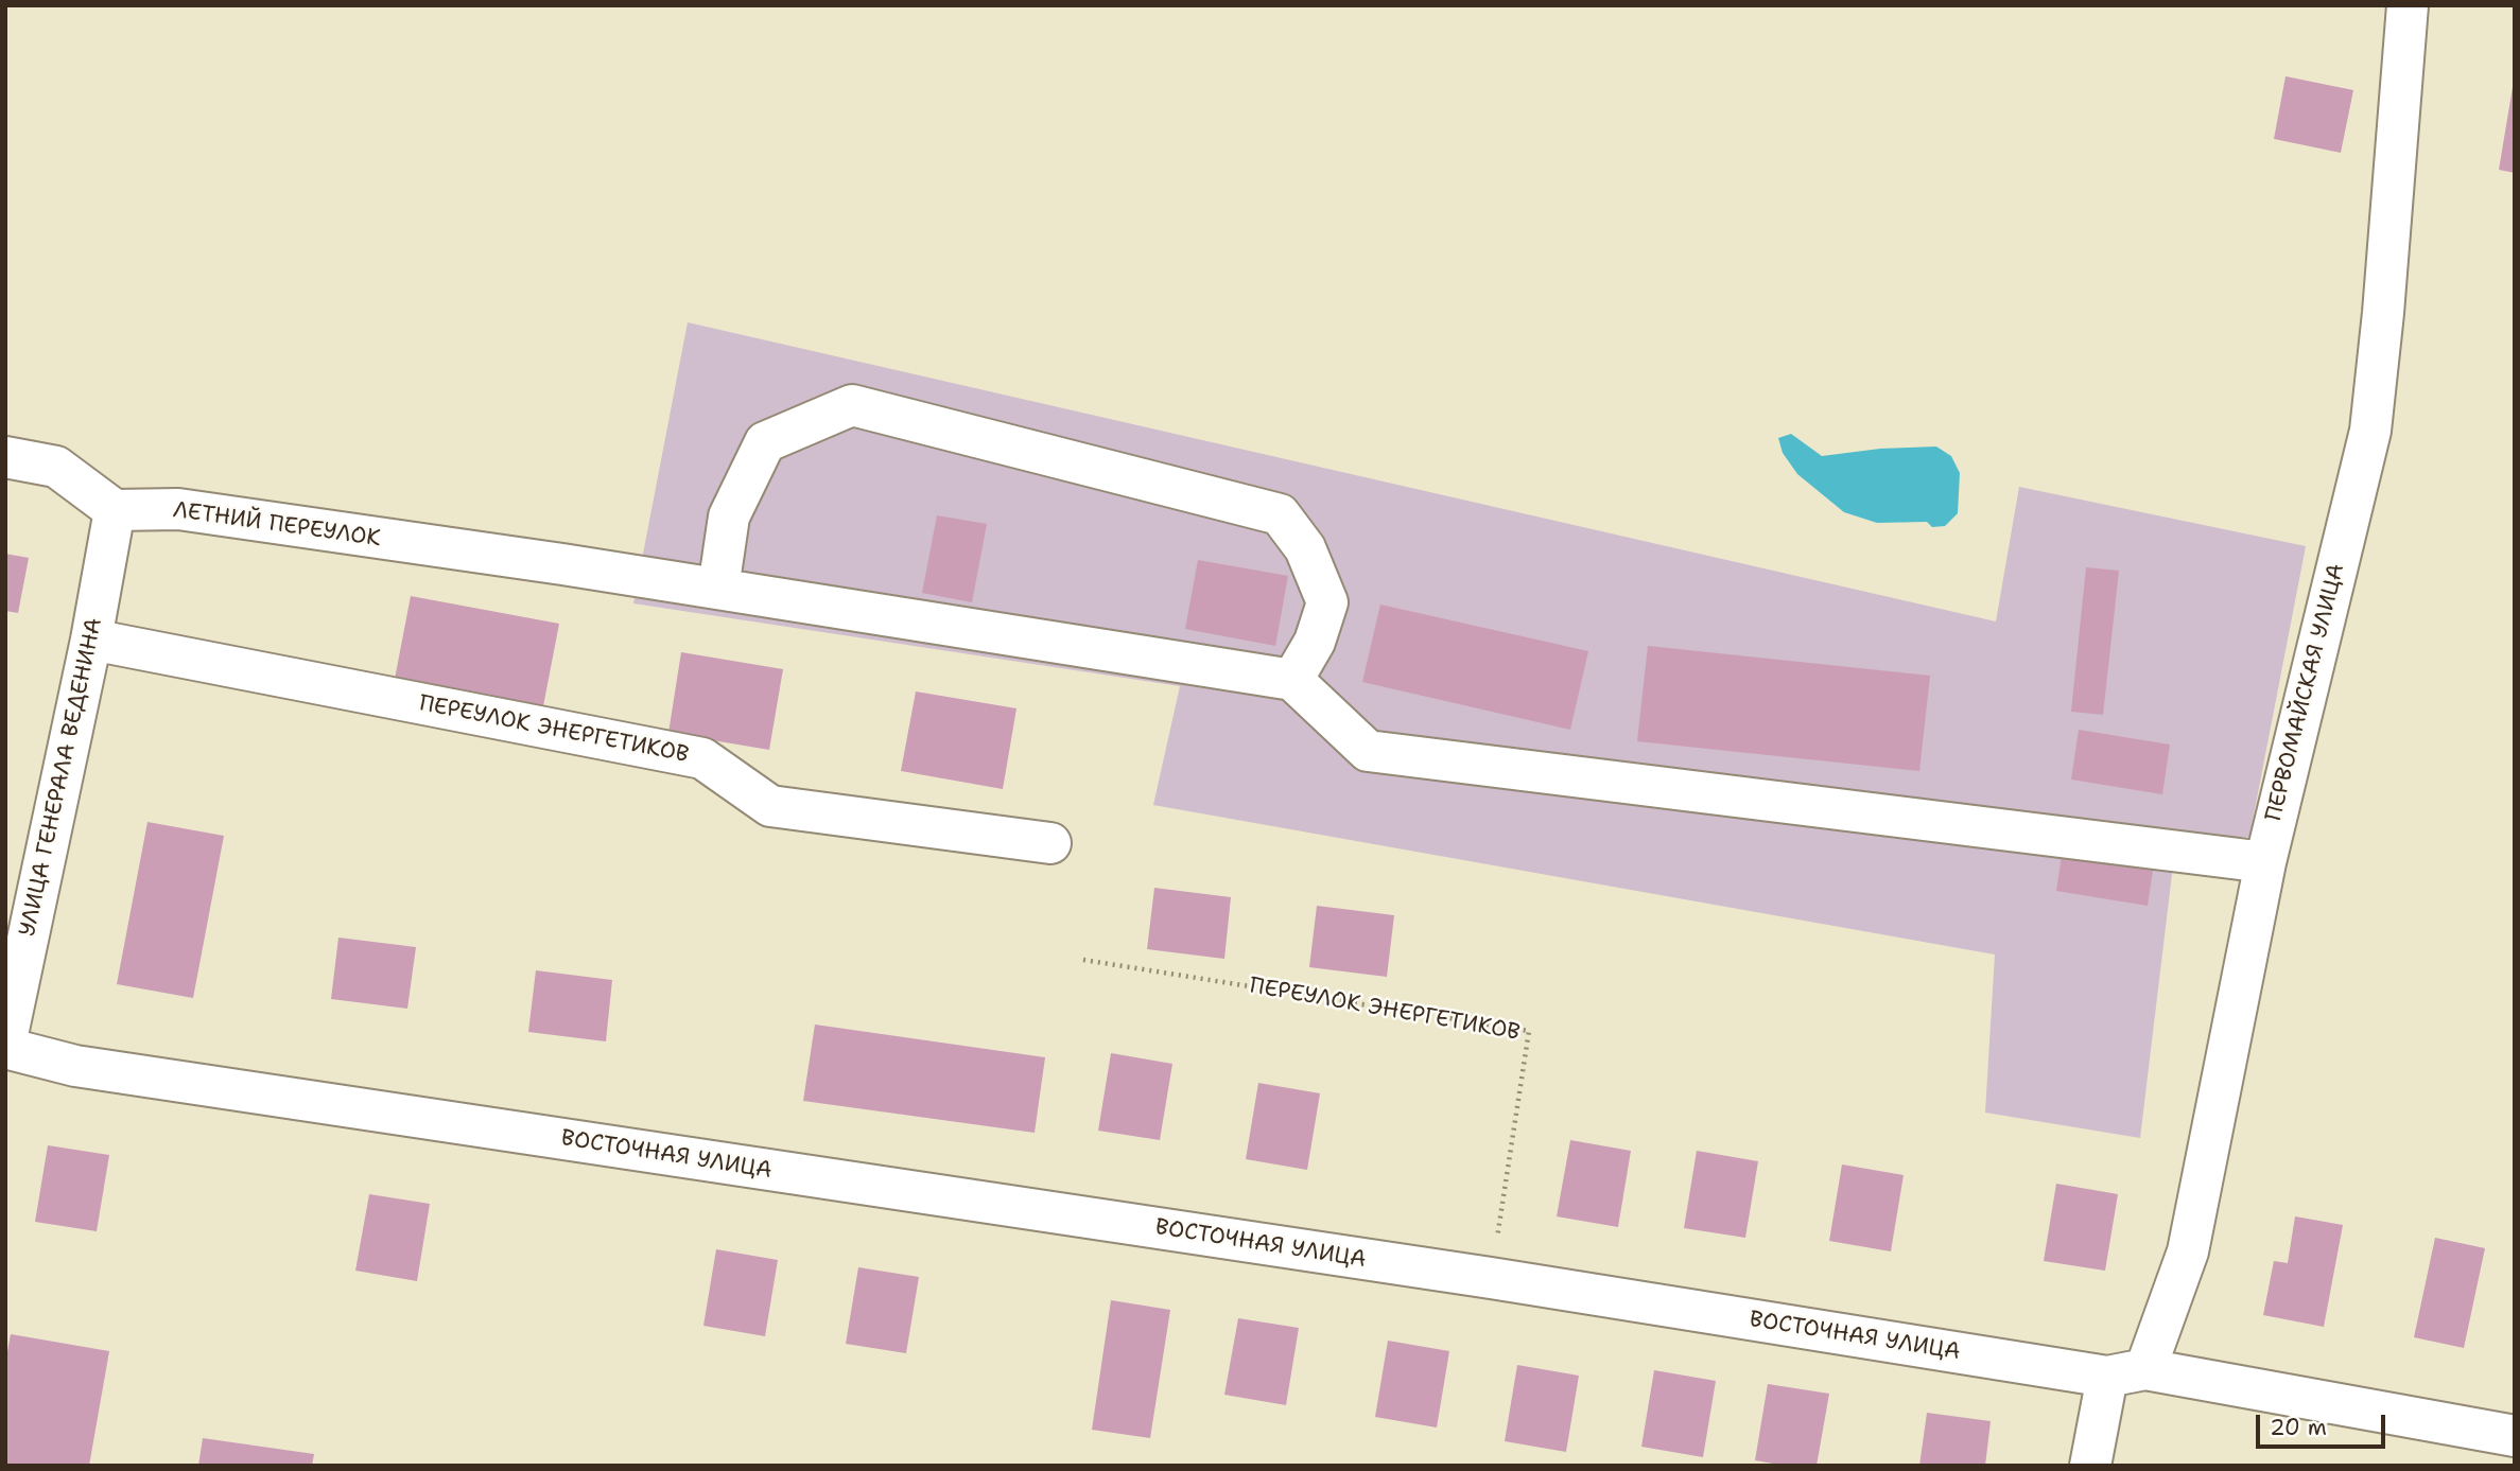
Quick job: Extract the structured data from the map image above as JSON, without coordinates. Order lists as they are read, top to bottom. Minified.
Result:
{"streets":{"street":["ЛЕТНИЙ ПЕРЕУЛОК","ПЕРВОМАЙСКАЯ УЛИЦА","ПЕРЕУЛОК ЭНЕРГЕТИКОВ","УЛИЦА ГЕНЕРАЛА ВЕДЕНИНА","ВОСТОЧНАЯ УЛИЦА"]},"crossings":[["ЛЕТНИЙ ПЕРЕУЛОК","УЛИЦА ГЕНЕРАЛА ВЕДЕНИНА"],["ПЕРВОМАЙСКАЯ УЛИЦА","ВОСТОЧНАЯ УЛИЦА"],["ПЕРЕУЛОК ЭНЕРГЕТИКОВ","УЛИЦА ГЕНЕРАЛА ВЕДЕНИНА"],["ПЕРЕУЛОК ЭНЕРГЕТИКОВ","ВОСТОЧНАЯ УЛИЦА"],["УЛИЦА ГЕНЕРАЛА ВЕДЕНИНА","ВОСТОЧНАЯ УЛИЦА"]],"scale_bar":"20 m"}
